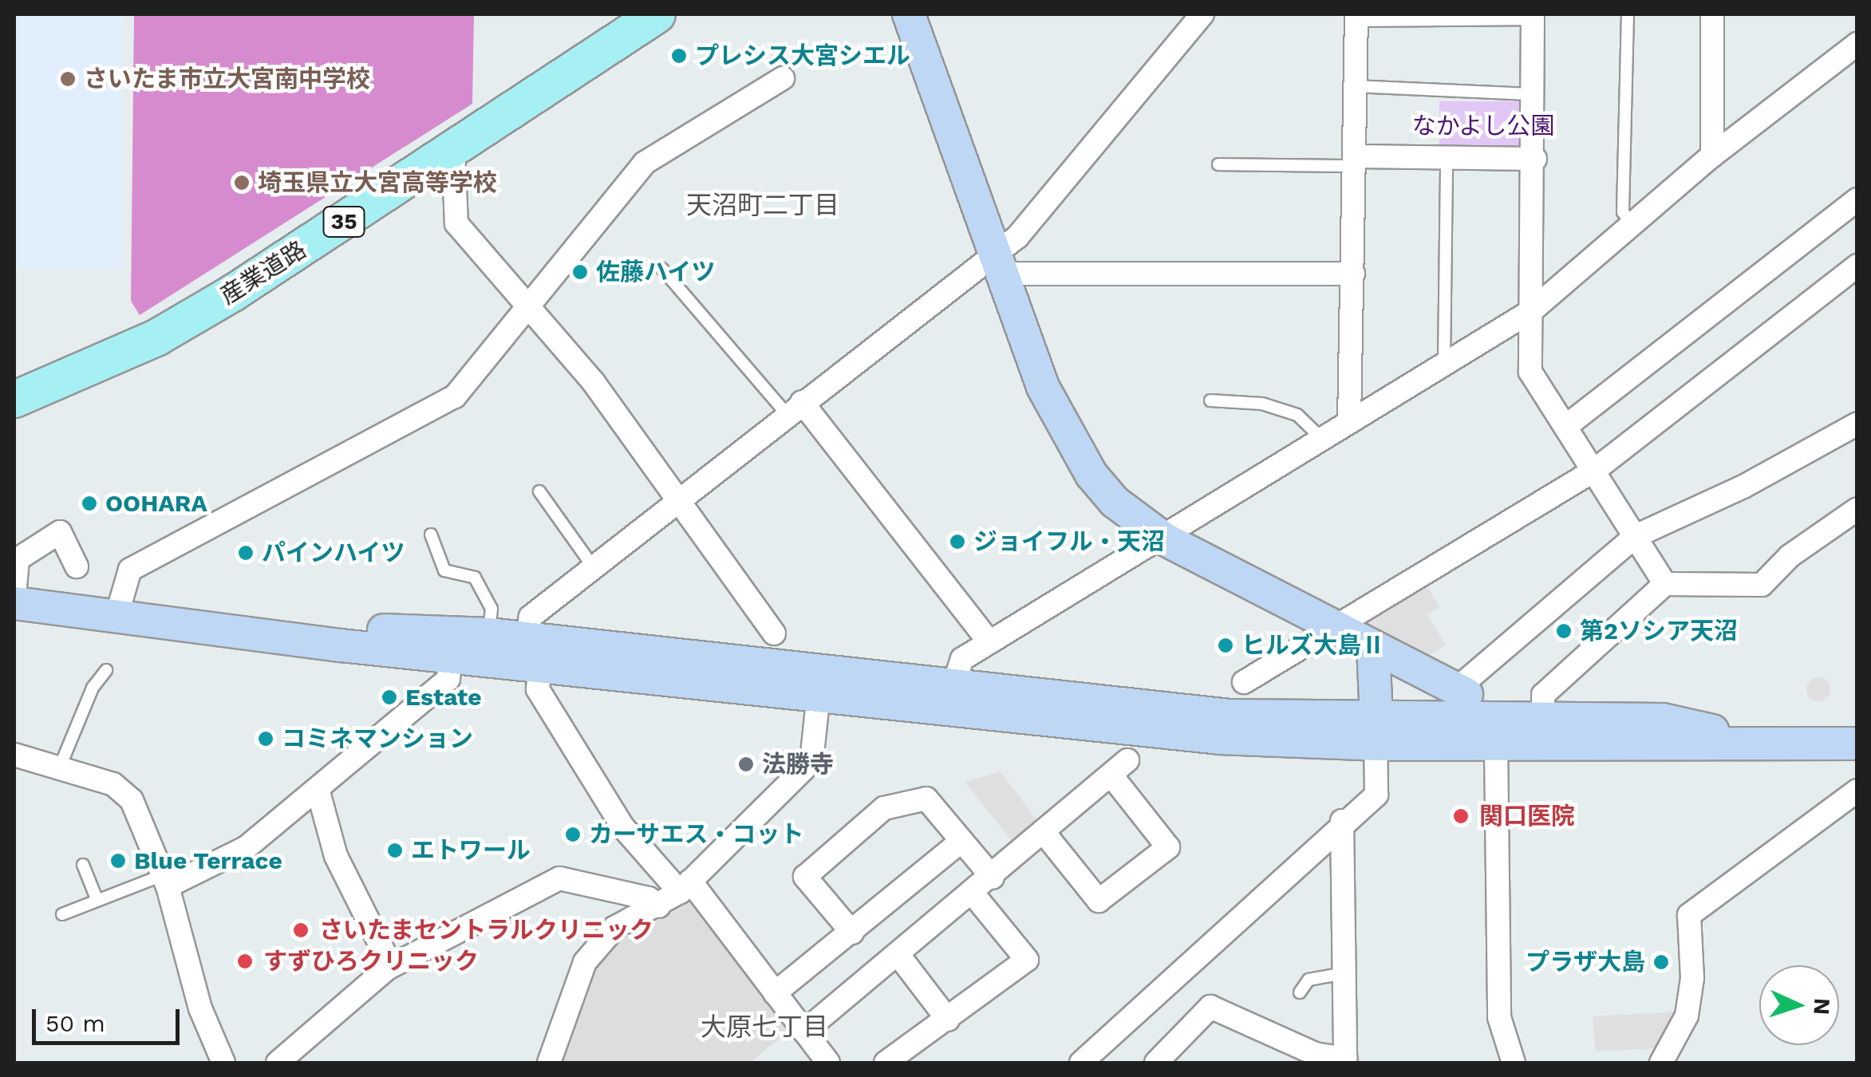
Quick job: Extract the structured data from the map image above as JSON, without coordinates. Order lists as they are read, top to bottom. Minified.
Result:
{"streets":{"main road":["35","産業道路"]},"districts":["天沼町二丁目","大原七丁目"],"parks":["なかよし公園"],"places":["プレシス大宮シエル","さいたま市立大宮南中学校","埼玉県立大宮高等学校","佐藤ハイツ","OOHARA","ジョイフル・天沼","パインハイツ","第2ソシア天沼","ヒルズ大島Ⅱ","Estate","コミネマンション","法勝寺","関口医院","カーサエス・コット","エトワール","Blue Terrace","さいたまセントラルクリニック","すずひろクリニック","プラザ大島"],"scale_bar":"50 m","north":"right"}
